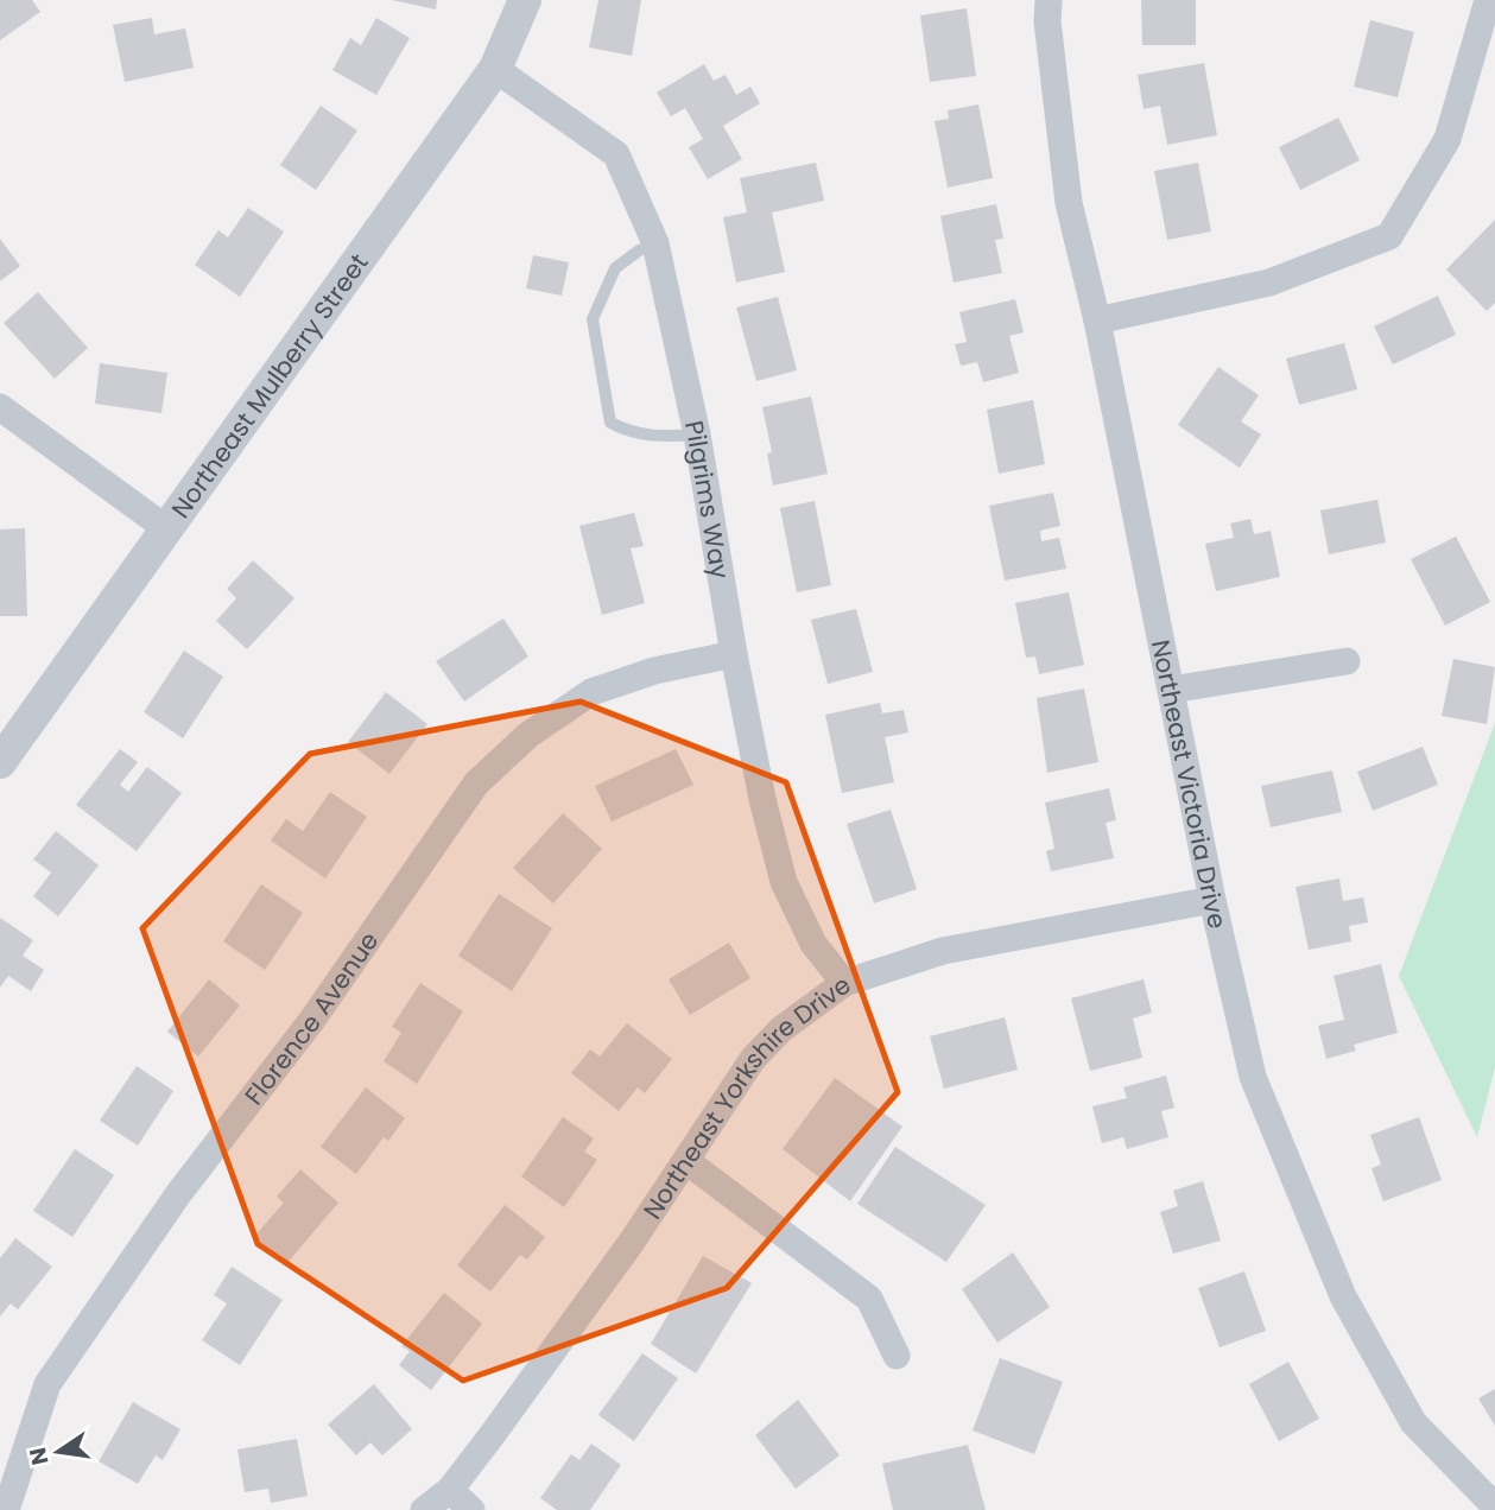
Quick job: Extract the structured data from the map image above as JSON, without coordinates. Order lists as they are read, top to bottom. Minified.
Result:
{"streets":{"street":["Northeast Mulberry Street","Pilgrims Way","Northeast Victoria Drive","Florence Avenue","Northeast Yorkshire Drive"]},"crossings":[["Northeast Mulberry Street","Pilgrims Way"],["Pilgrims Way","Florence Avenue"],["Pilgrims Way","Northeast Yorkshire Drive"],["Northeast Victoria Drive","Northeast Yorkshire Drive"]],"north":"left"}
